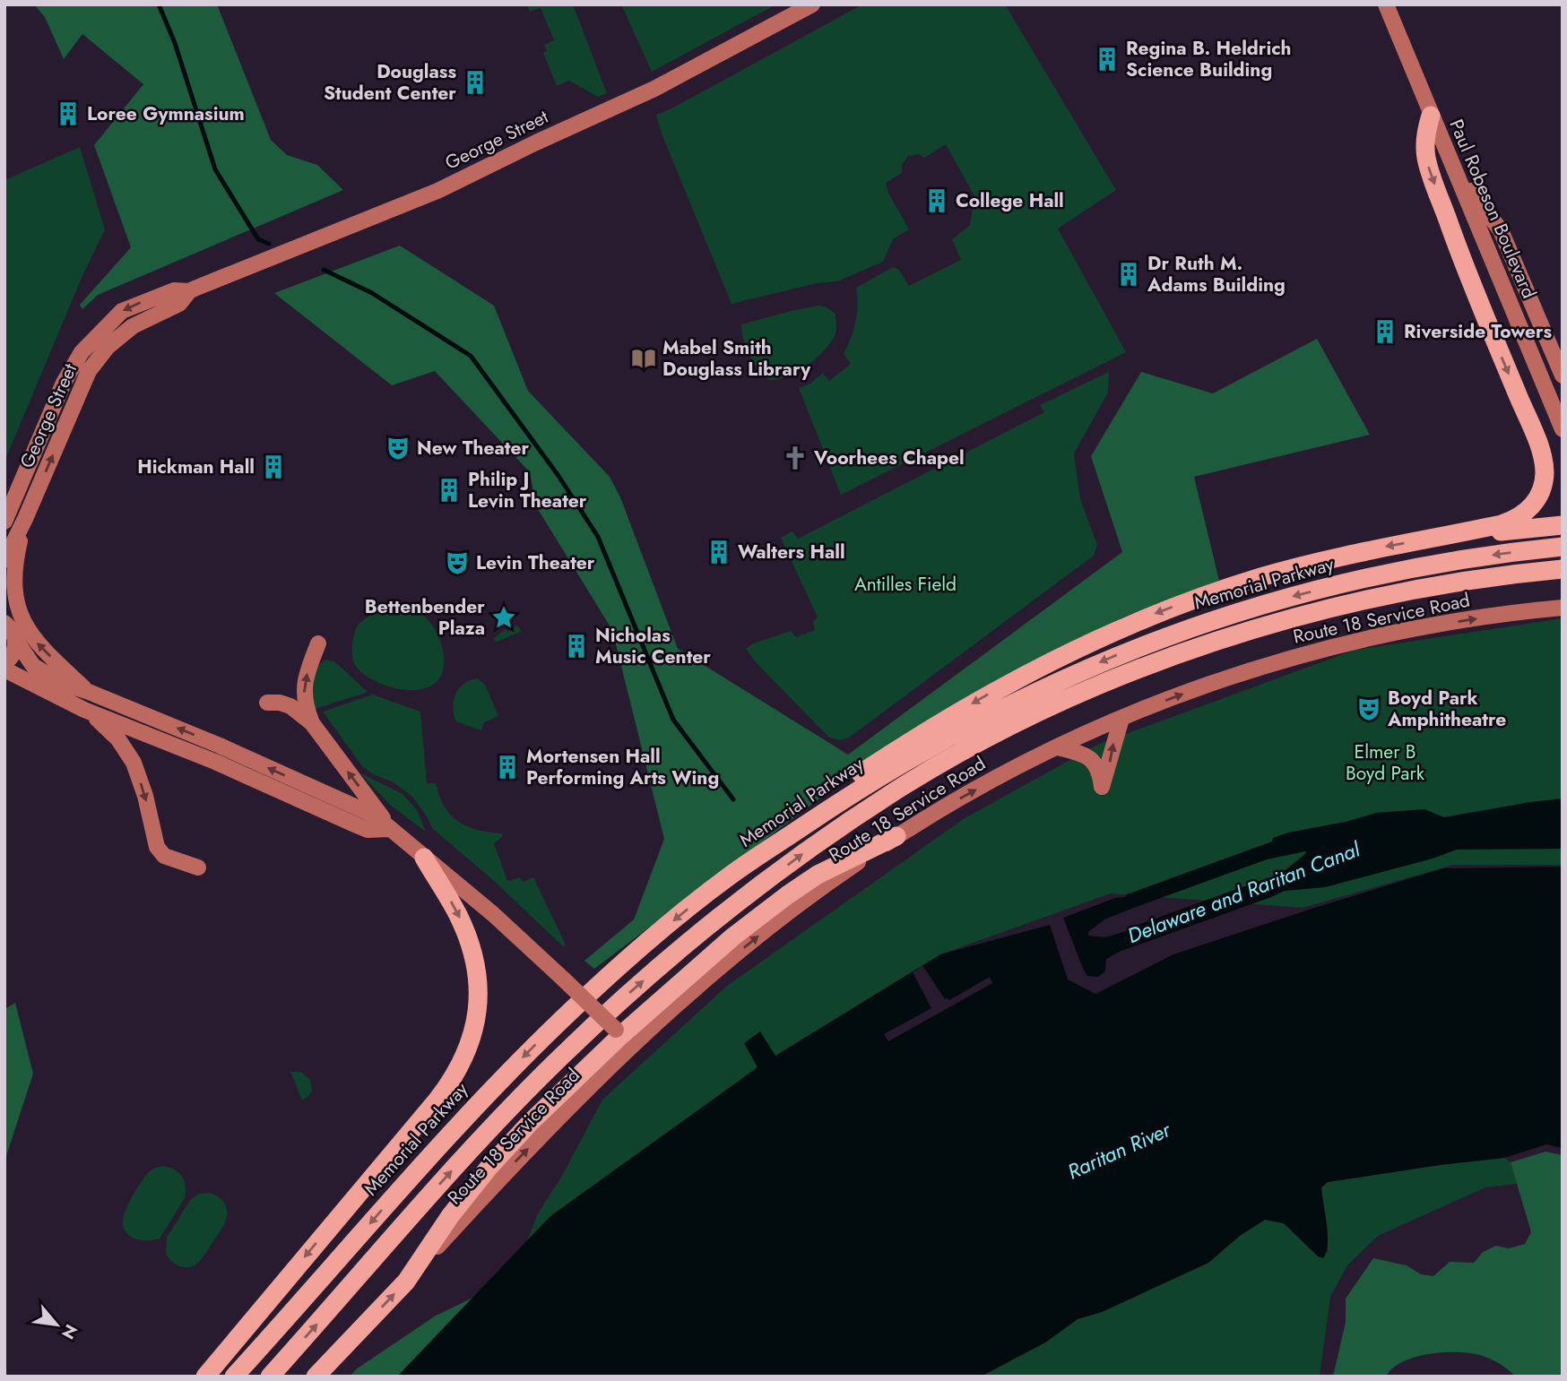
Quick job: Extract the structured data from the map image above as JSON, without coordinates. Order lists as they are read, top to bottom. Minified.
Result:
{"streets":{"highway":["Memorial Parkway"],"main road":["George Street","Paul Robeson Boulevard","Route 18 Service Road"]},"one_way":["Route 18 Service Road"],"water":["Delaware and Raritan Canal","Raritan River"],"parks":["Antilles Field","Elmer B Boyd Park"],"places":{"building":["Regina B. Heldrich Science Building","Douglass Student Center","Loree Gymnasium","College Hall","Dr Ruth M. Adams Building","Riverside Towers","Hickman Hall","Philip J Levin Theater","Walters Hall","Nicholas Music Center","Mortensen Hall Performing Arts Wing"],"library":["Mabel Smith Douglass Library"],"theatre":["New Theater","Levin Theater","Boyd Park Amphitheatre"],"church":["Voorhees Chapel"],"place":["Bettenbender Plaza"]},"north":"bottom right"}
